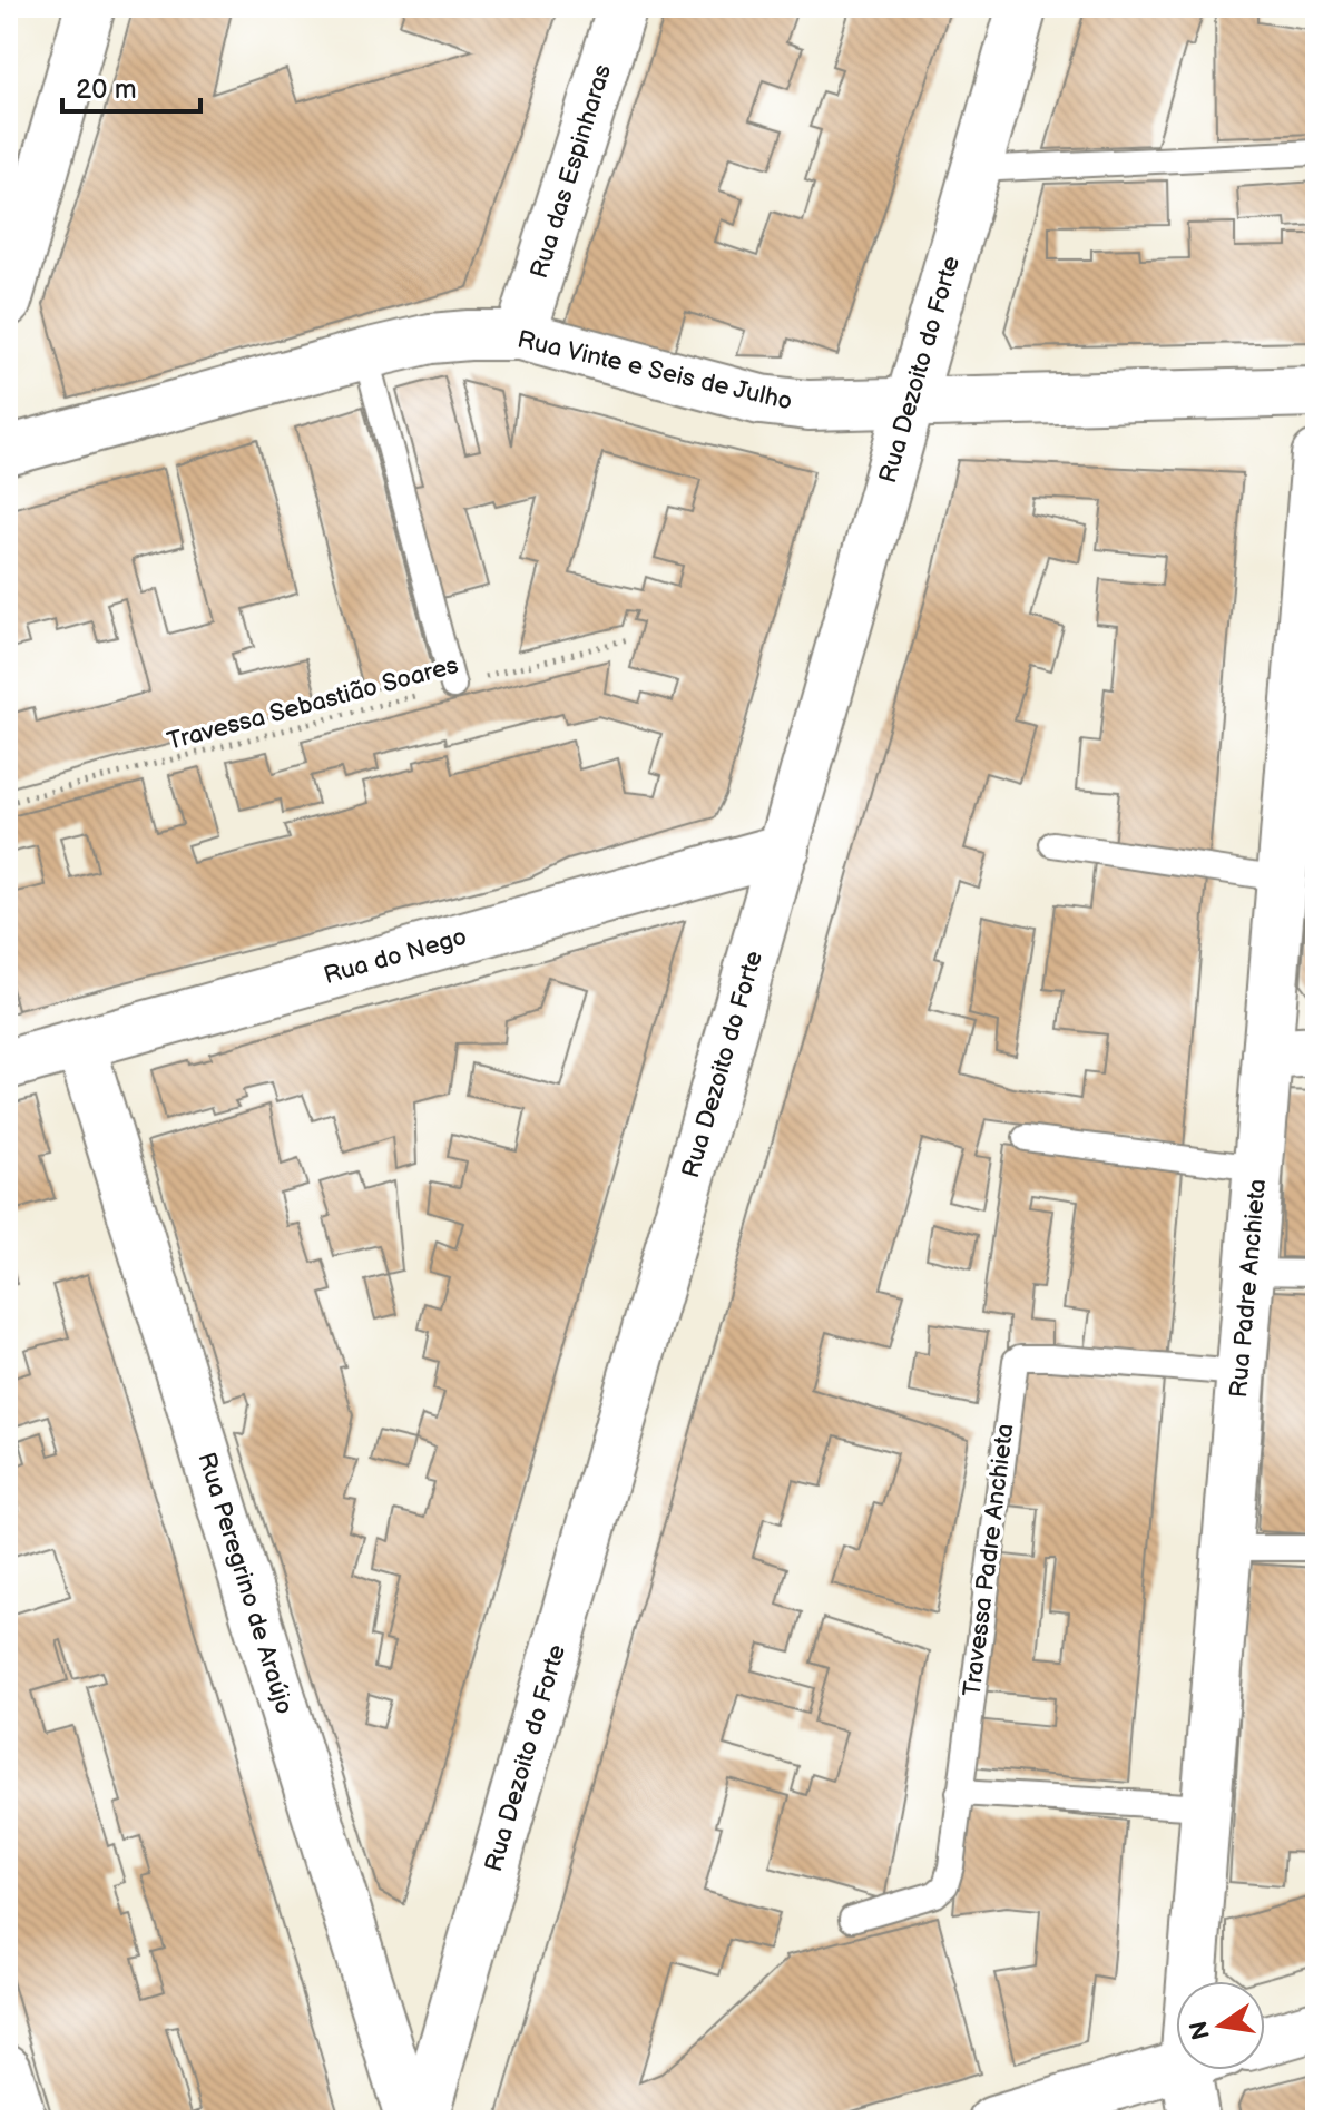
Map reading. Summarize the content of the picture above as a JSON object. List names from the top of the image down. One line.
{"streets":{"street":["Rua das Espinharas","Rua Dezoito do Forte","Rua Vinte e Seis de Julho","Rua do Nego","Rua Padre Anchieta","Rua Peregrino de Araújo"],"lane":["Travessa Padre Anchieta"],"path":["Travessa Sebastião Soares"]},"crossings":[["Rua das Espinharas","Rua Vinte e Seis de Julho"],["Rua Dezoito do Forte","Rua Vinte e Seis de Julho"],["Rua Dezoito do Forte","Rua do Nego"],["Rua do Nego","Rua Peregrino de Araújo"],["Rua Padre Anchieta","Travessa Padre Anchieta"]],"scale_bar":"20 m","north":"left"}
